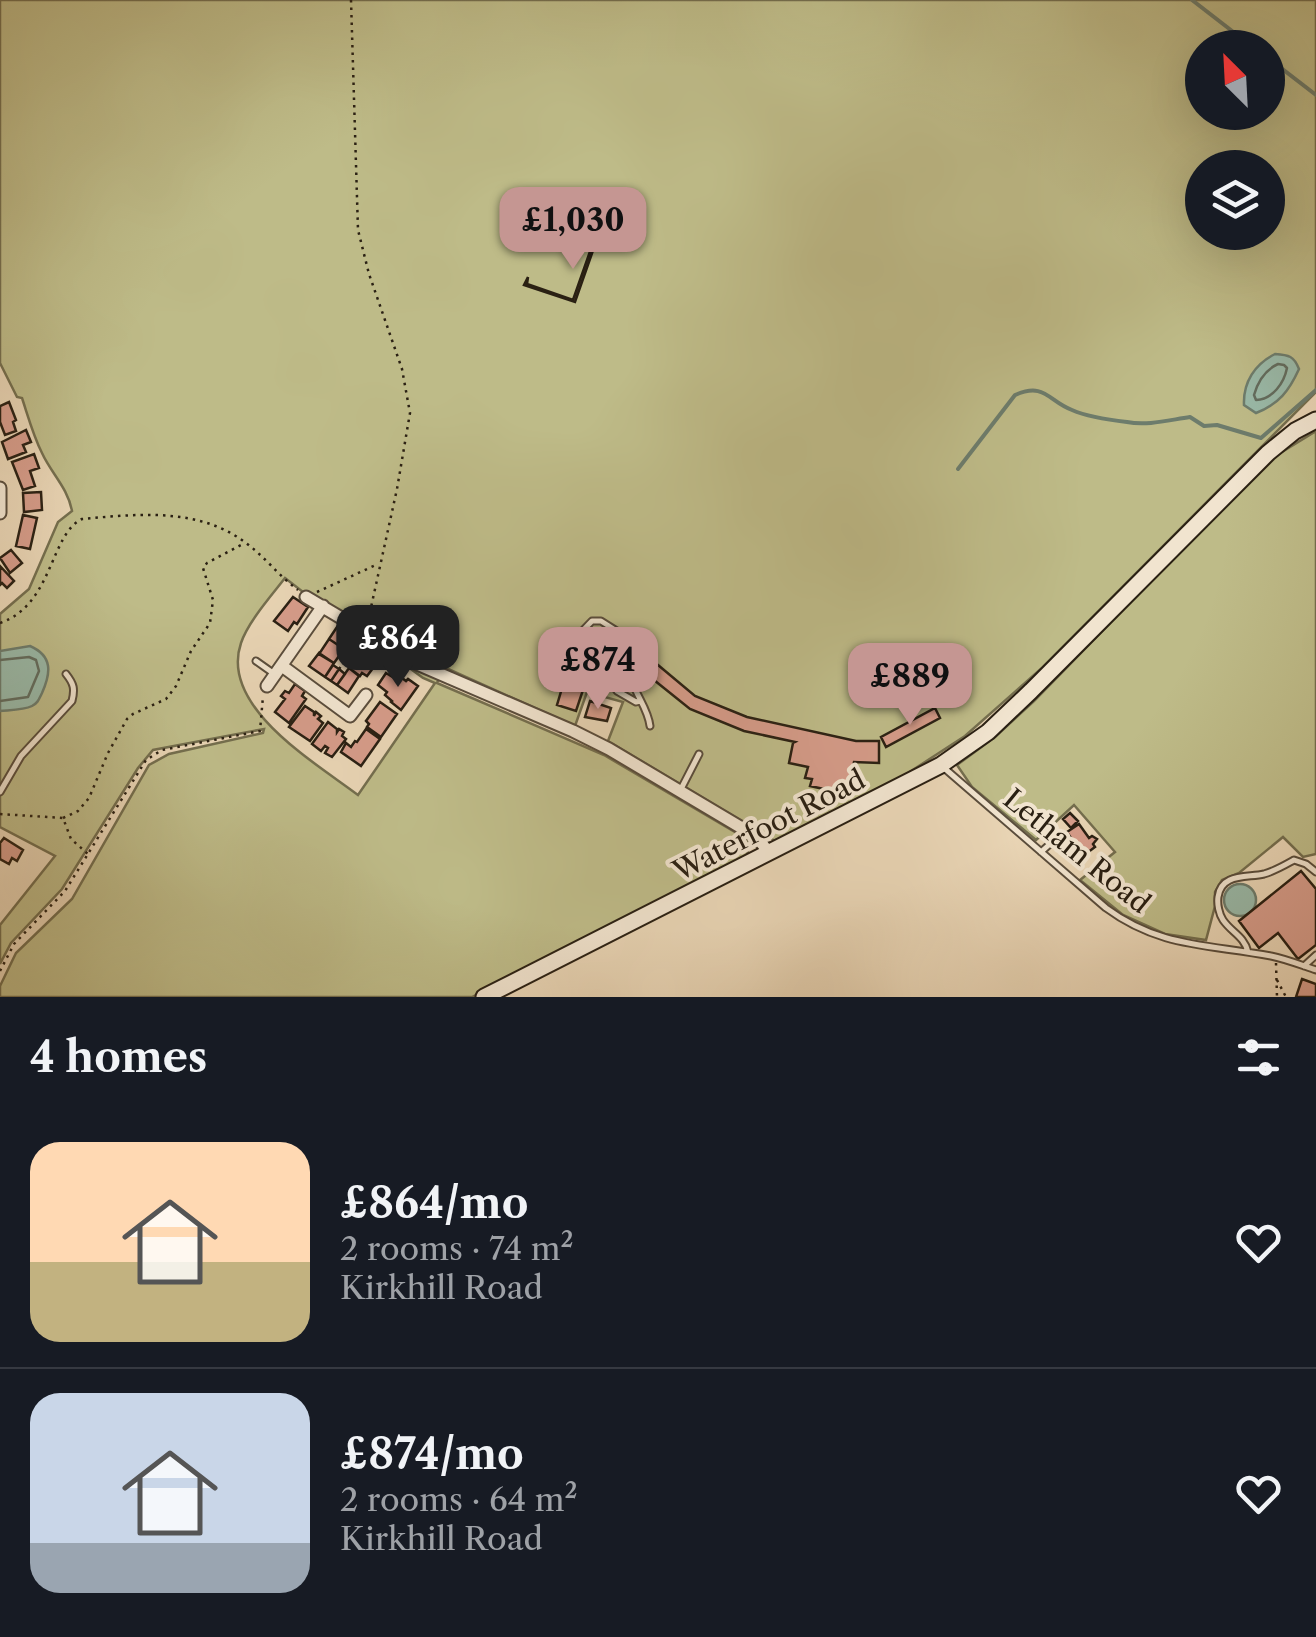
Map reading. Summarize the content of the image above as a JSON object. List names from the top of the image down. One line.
{"streets":{"street":["Waterfoot Road"],"lane":["Letham Road"]},"crossings":[["Waterfoot Road","Letham Road"]],"north":"top left","page":{"price":["£1,030","£864","£874","£889"],"heading":"4 homes","list":[{"name":"£864/mo","note":"2 rooms · 74 m² · Kirkhill Road"},{"name":"£874/mo","note":"2 rooms · 64 m² · Kirkhill Road"}]}}
